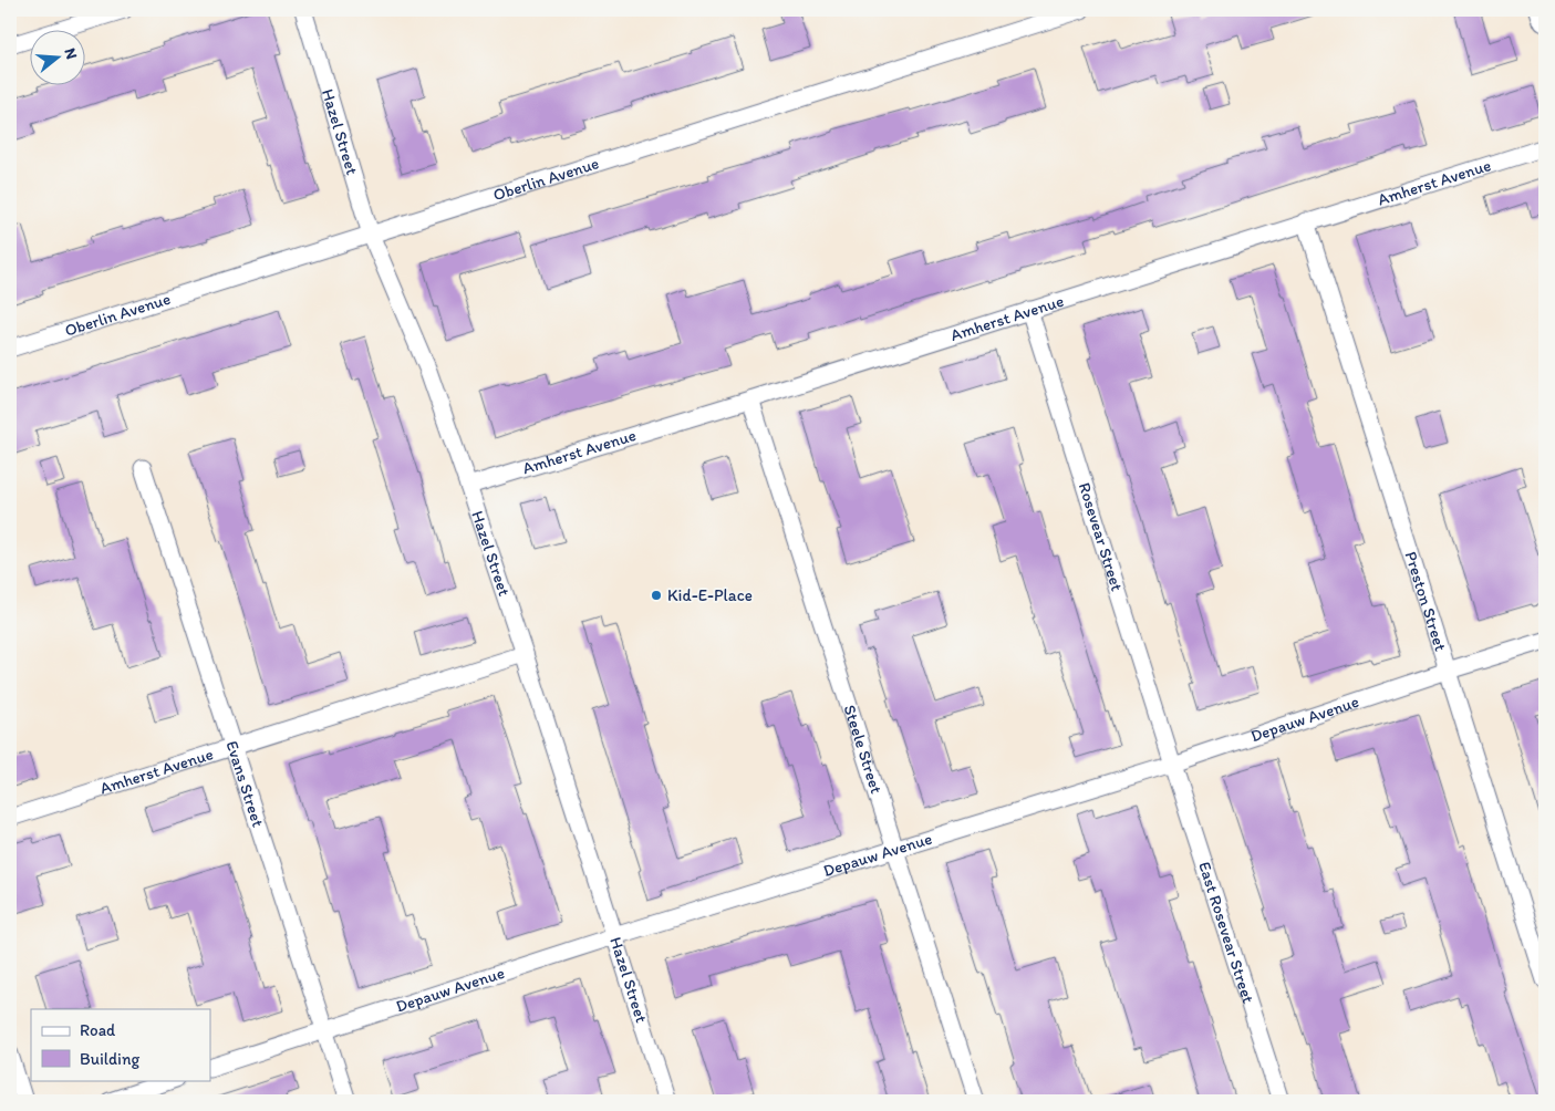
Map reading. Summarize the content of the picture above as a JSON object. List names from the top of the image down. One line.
{"streets":{"street":["Hazel Street","Oberlin Avenue","Amherst Avenue","Rosevear Street","Preston Street","Depauw Avenue","Steele Street","Evans Street","East Rosevear Street"]},"crossings":[["Hazel Street","Oberlin Avenue"],["Hazel Street","Amherst Avenue"],["Hazel Street","Depauw Avenue"],["Amherst Avenue","Rosevear Street"],["Amherst Avenue","Preston Street"],["Amherst Avenue","Steele Street"],["Amherst Avenue","Evans Street"],["Rosevear Street","Depauw Avenue"],["Rosevear Street","East Rosevear Street"],["Preston Street","Depauw Avenue"],["Depauw Avenue","Steele Street"],["Depauw Avenue","Evans Street"],["Depauw Avenue","East Rosevear Street"]],"places":["Kid-E-Place"],"legend":["Road","Building"],"north":"right"}
